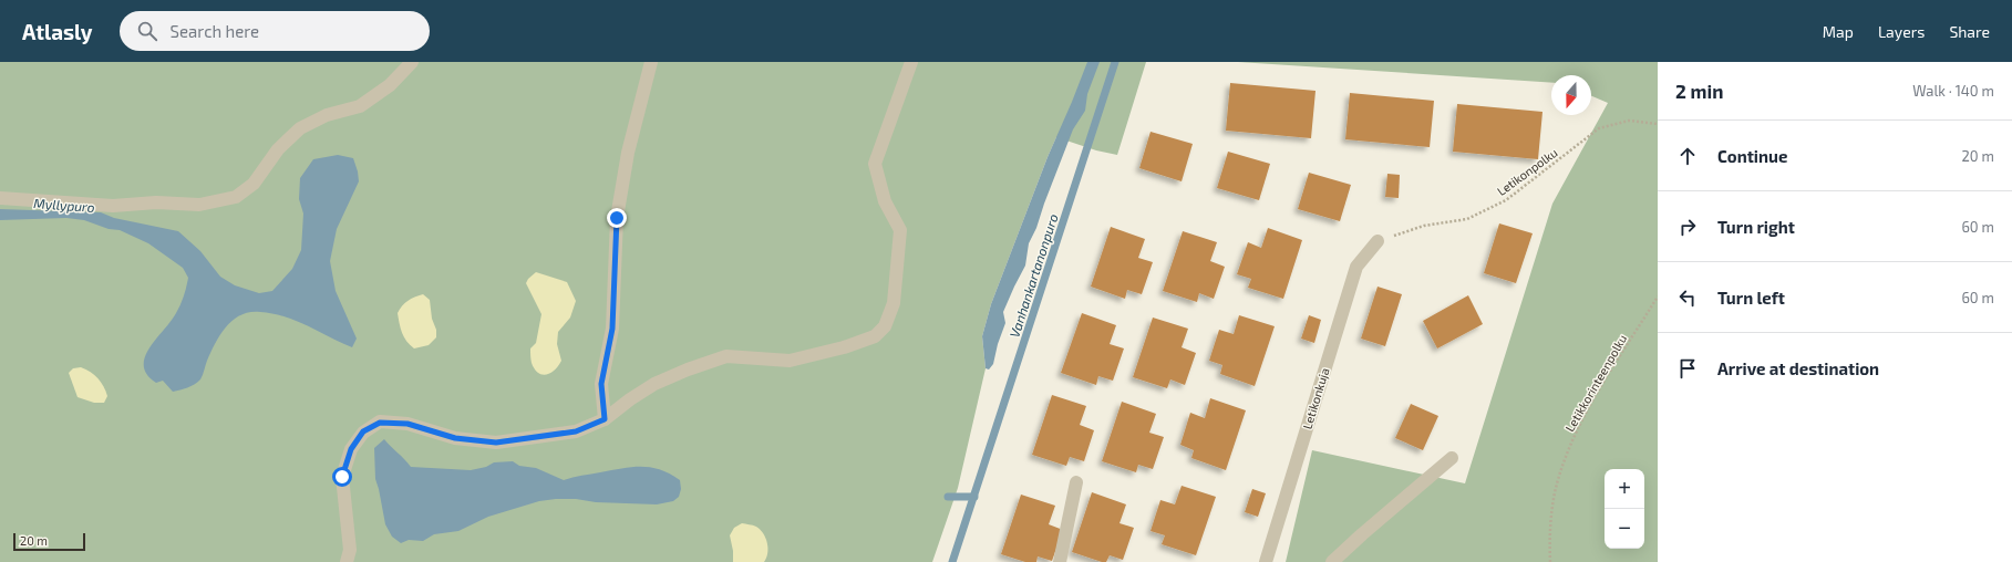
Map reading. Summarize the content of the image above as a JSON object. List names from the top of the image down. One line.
{"streets":{"street":["Letikonkuja"],"path":["Letikonpolku","Letikkorinteenpolku"]},"crossings":[["Letikonpolku","Letikonkuja"]],"water":["Myllypuro","Vanhankartanonpuro"],"scale_bar":"20 m","north":"bottom","page":{"header":"Atlasly","search":"Search here","nav":["Map","Layers","Share"],"heading":["2 min","Walk · 140 m"],"list":[["Continue","20 m"],["Turn right","60 m"],["Turn left","60 m"],"Arrive at destination"],"map_buttons":["+","−"],"scale":"20 m"}}
